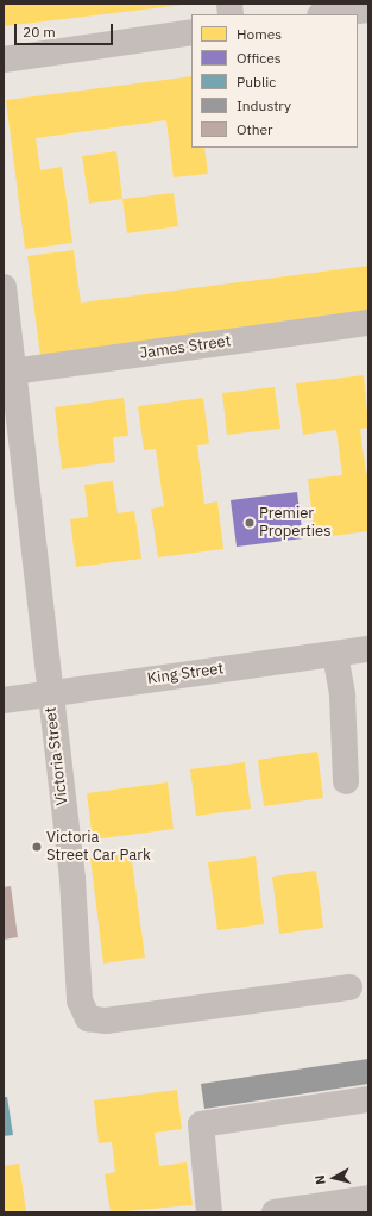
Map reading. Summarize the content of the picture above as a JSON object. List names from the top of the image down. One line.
{"streets":{"street":["James Street","King Street","Victoria Street"]},"crossings":[["James Street","Victoria Street"],["King Street","Victoria Street"]],"places":["Premier Properties","Victoria Street Car Park"],"legend":["Homes","Offices","Public","Industry","Other"],"scale_bar":"20 m","north":"left"}
